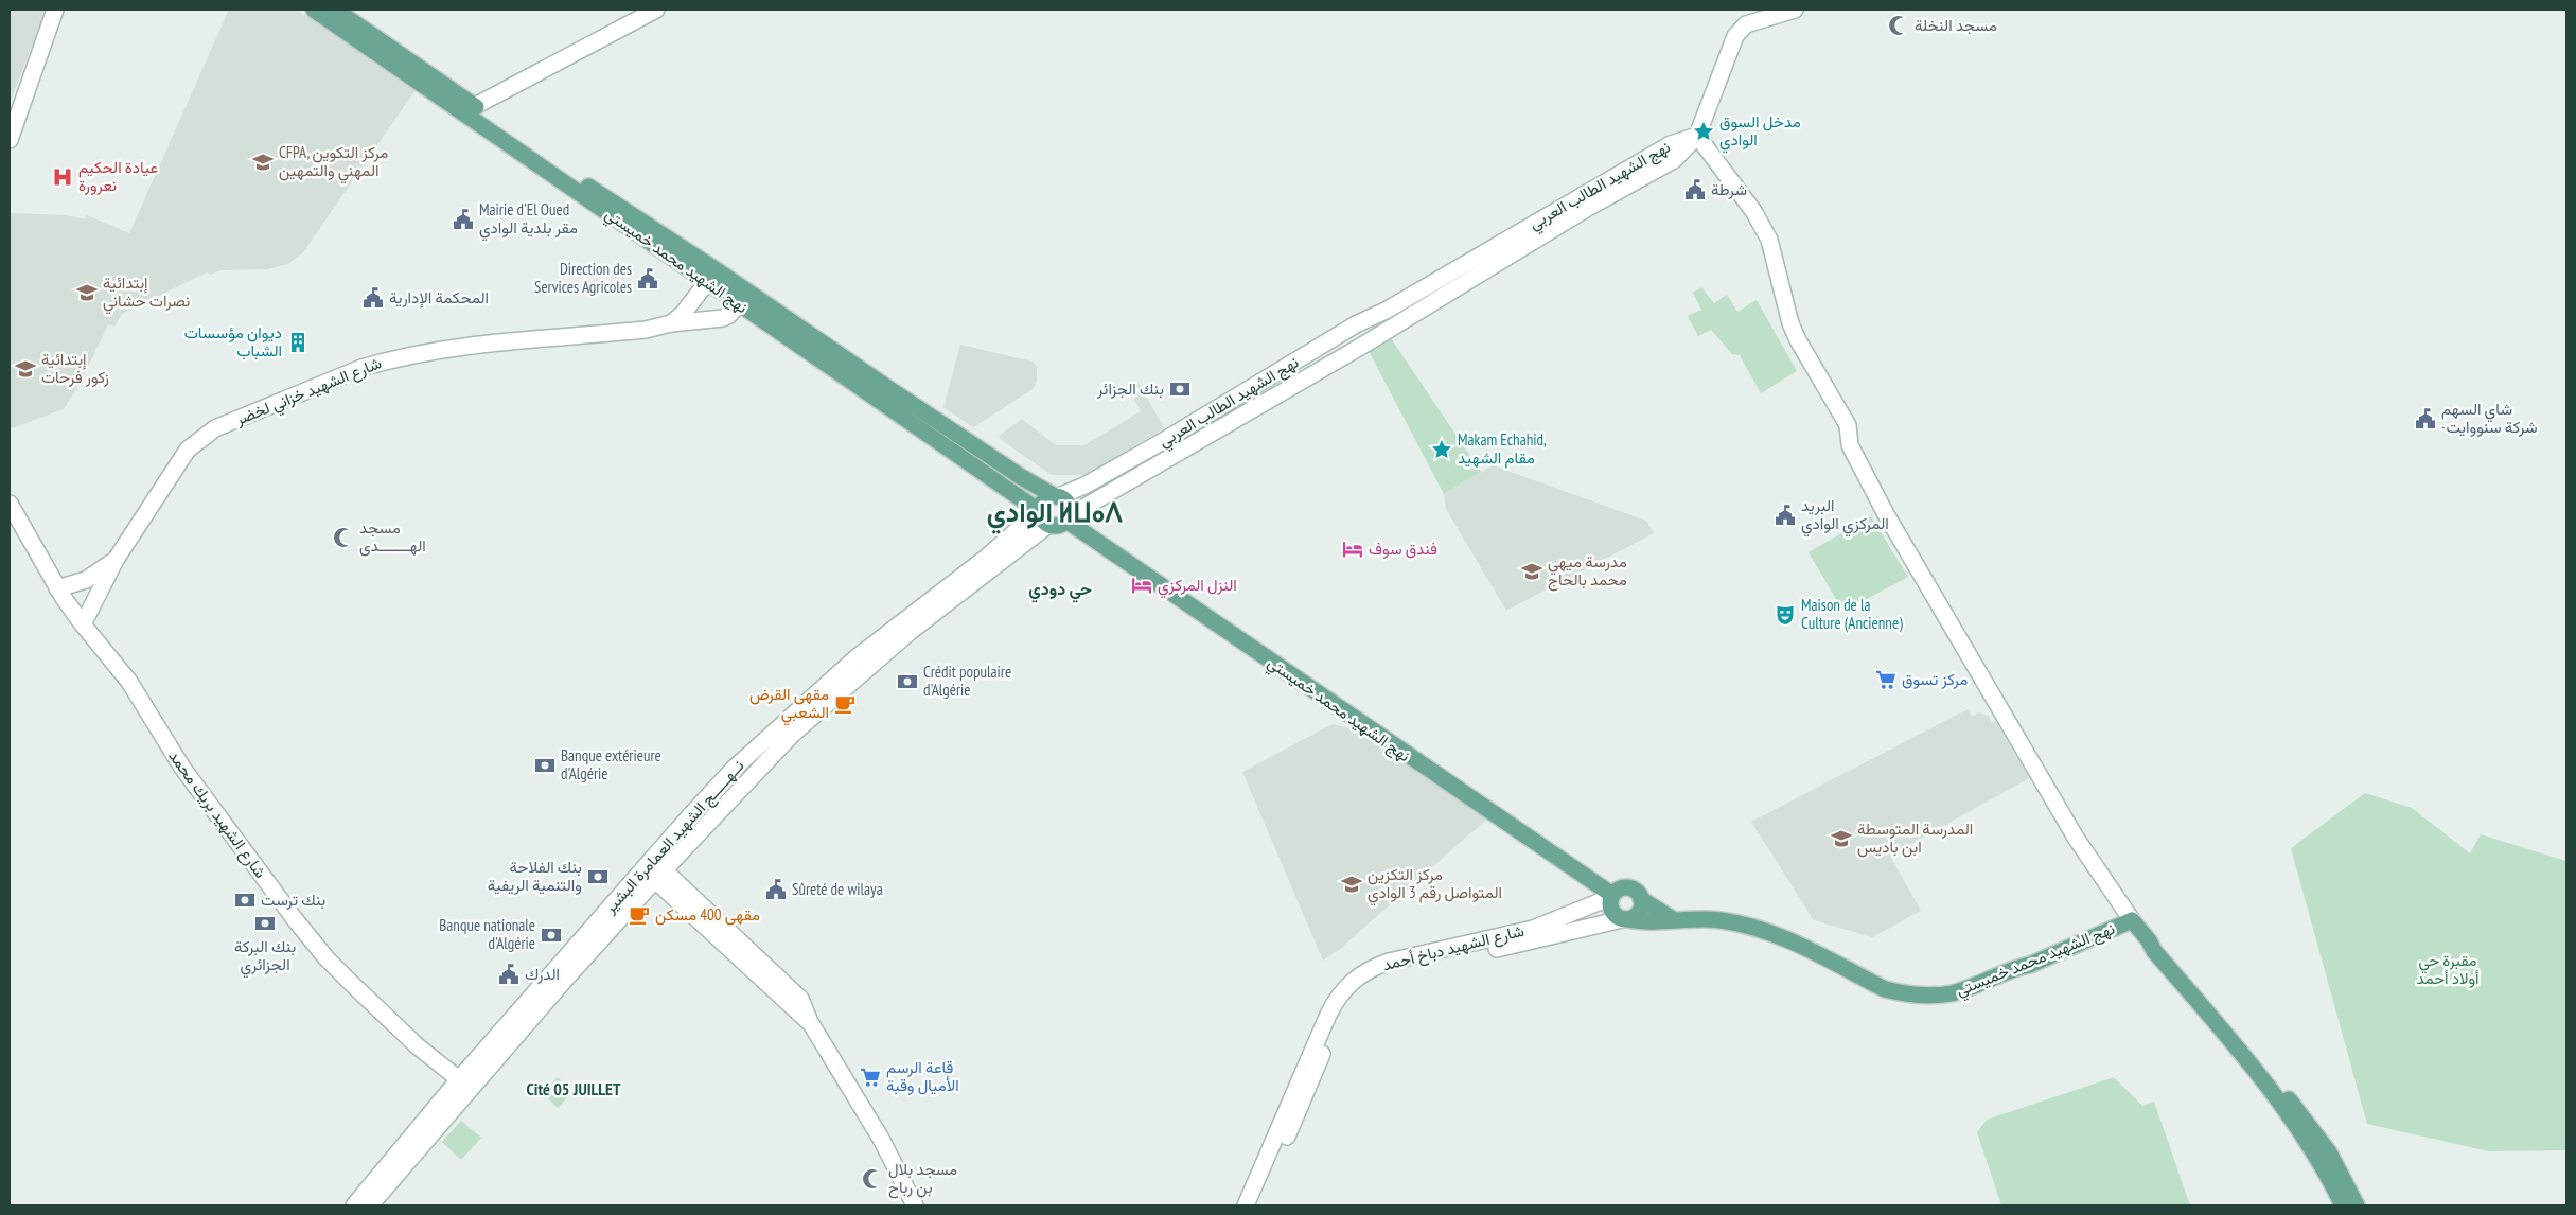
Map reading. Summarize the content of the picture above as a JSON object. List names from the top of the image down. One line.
{"streets":{"main road":["نهج الشهيد الطالب العربي","نهج الشهيد محمد خميستي","شارع الشهيد خزاني لخضر","شارع الشهيد بريك محمد","نــهـــــج الشهيد العمامرة البشير","شارع الشهيد دباخ أحمد"]},"crossings":[["نهج الشهيد الطالب العربي","نهج الشهيد محمد خميستي"],["نهج الشهيد الطالب العربي","نــهـــــج الشهيد العمامرة البشير"],["نهج الشهيد محمد خميستي","شارع الشهيد خزاني لخضر"],["نهج الشهيد محمد خميستي","نــهـــــج الشهيد العمامرة البشير"],["نهج الشهيد محمد خميستي","شارع الشهيد دباخ أحمد"],["شارع الشهيد خزاني لخضر","شارع الشهيد بريك محمد"],["شارع الشهيد بريك محمد","نــهـــــج الشهيد العمامرة البشير"]],"districts":["الوادي ⵍⵡⴰⴷ","حي دودي","Cité 05 JUILLET"],"parks":["مقبرة حي أولاد أحمد"],"places":{"mosque":["مسجد النخلة","مسجد الهـــــــدى","مسجد بلال بن رباح"],"place":["مدخل السوق الوادي","Makam Echahid, مقام الشهيد"],"school or university":["CFPA, مركز التكوين المهني والتمهين","إبتدائية نصرات حشاني","إبتدائية زكور فرحات","مدرسة ميهي محمد بالحاج","المدرسة المتوسطة ابن باديس","مركز التكزين المتواصل رقم 3 الوادي"],"hospital":["عيادة الحكيم نعرورة"],"public building":["شرطة","Mairie d'El Oued مقر بلدية الوادي","Direction des Services Agricoles","المحكمة الإدارية","شاي السهم -شركة سنووايت","البريد المركزي الوادي","Sûreté de wilaya","الدرك"],"building":["ديوان مؤسسات الشباب"],"bank":["بنك الجزائر","Crédit populaire d'Algérie","Banque extérieure d'Algérie","بنك الفلاحة والتنمية الريفية","بنك ترست","بنك البركة الجزائري","Banque nationale d'Algérie"],"hotel":["فندق سوف","النزل المركزي"],"theatre":["Maison de la Culture (Ancienne)"],"supermarket":["مركز تسوق","قاعة الرسم الأميال وقبة"],"cafe":["مقهى القرض الشعبي","مقهى 400 مسكن"]}}
